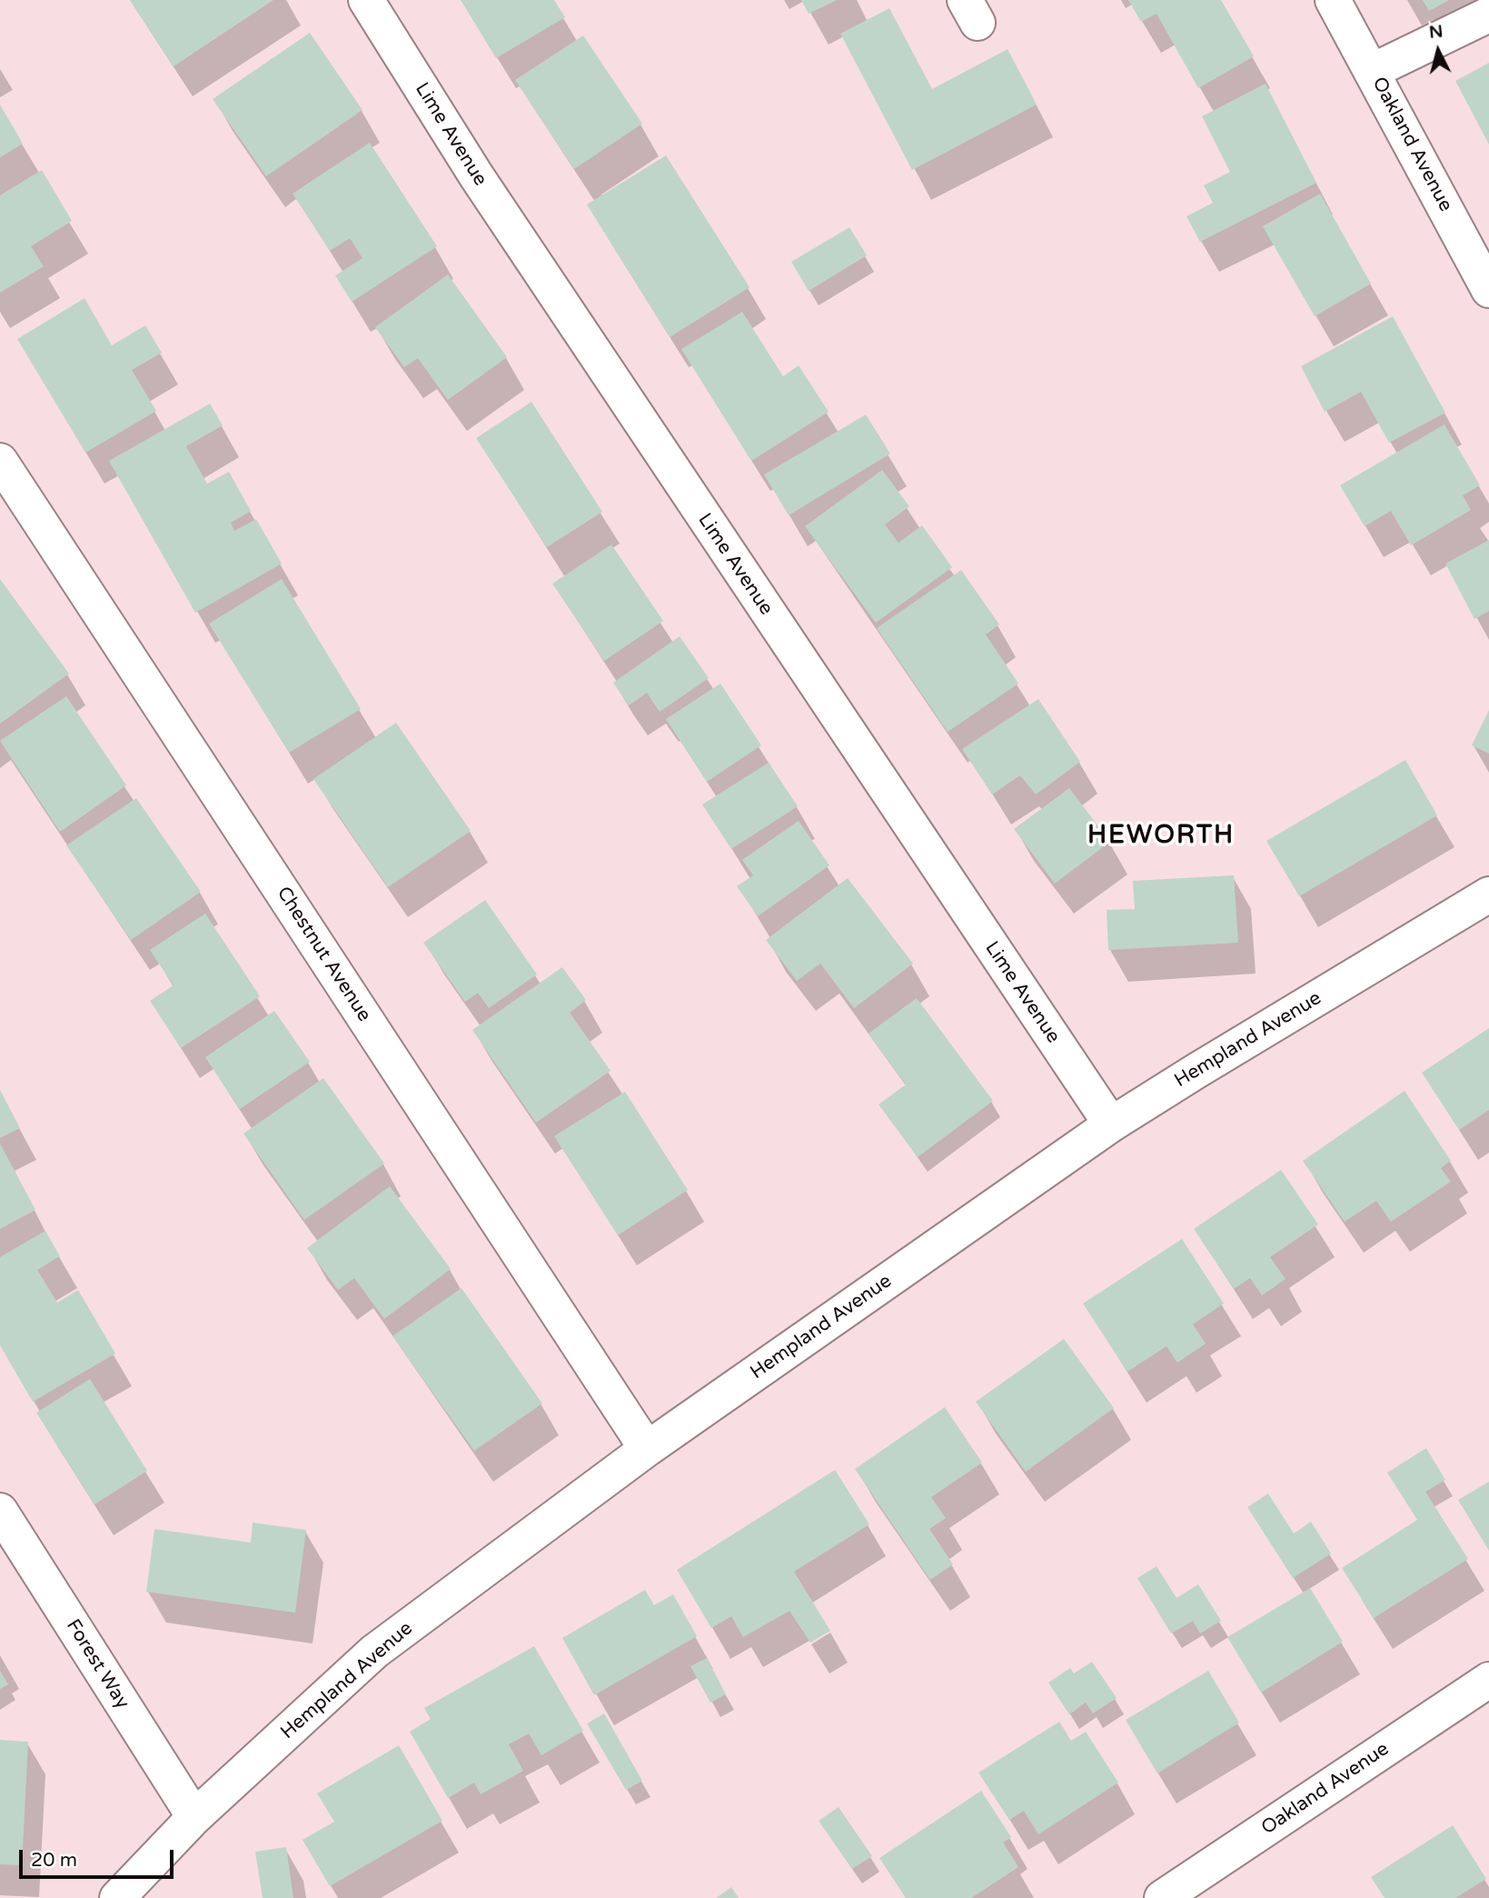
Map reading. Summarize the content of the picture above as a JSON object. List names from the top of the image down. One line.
{"streets":{"street":["Lime Avenue","Oakland Avenue","Chestnut Avenue","Hempland Avenue","Forest Way"]},"crossings":[["Lime Avenue","Hempland Avenue"],["Chestnut Avenue","Hempland Avenue"],["Hempland Avenue","Forest Way"]],"districts":["HEWORTH"],"scale_bar":"20 m","north":"top"}
